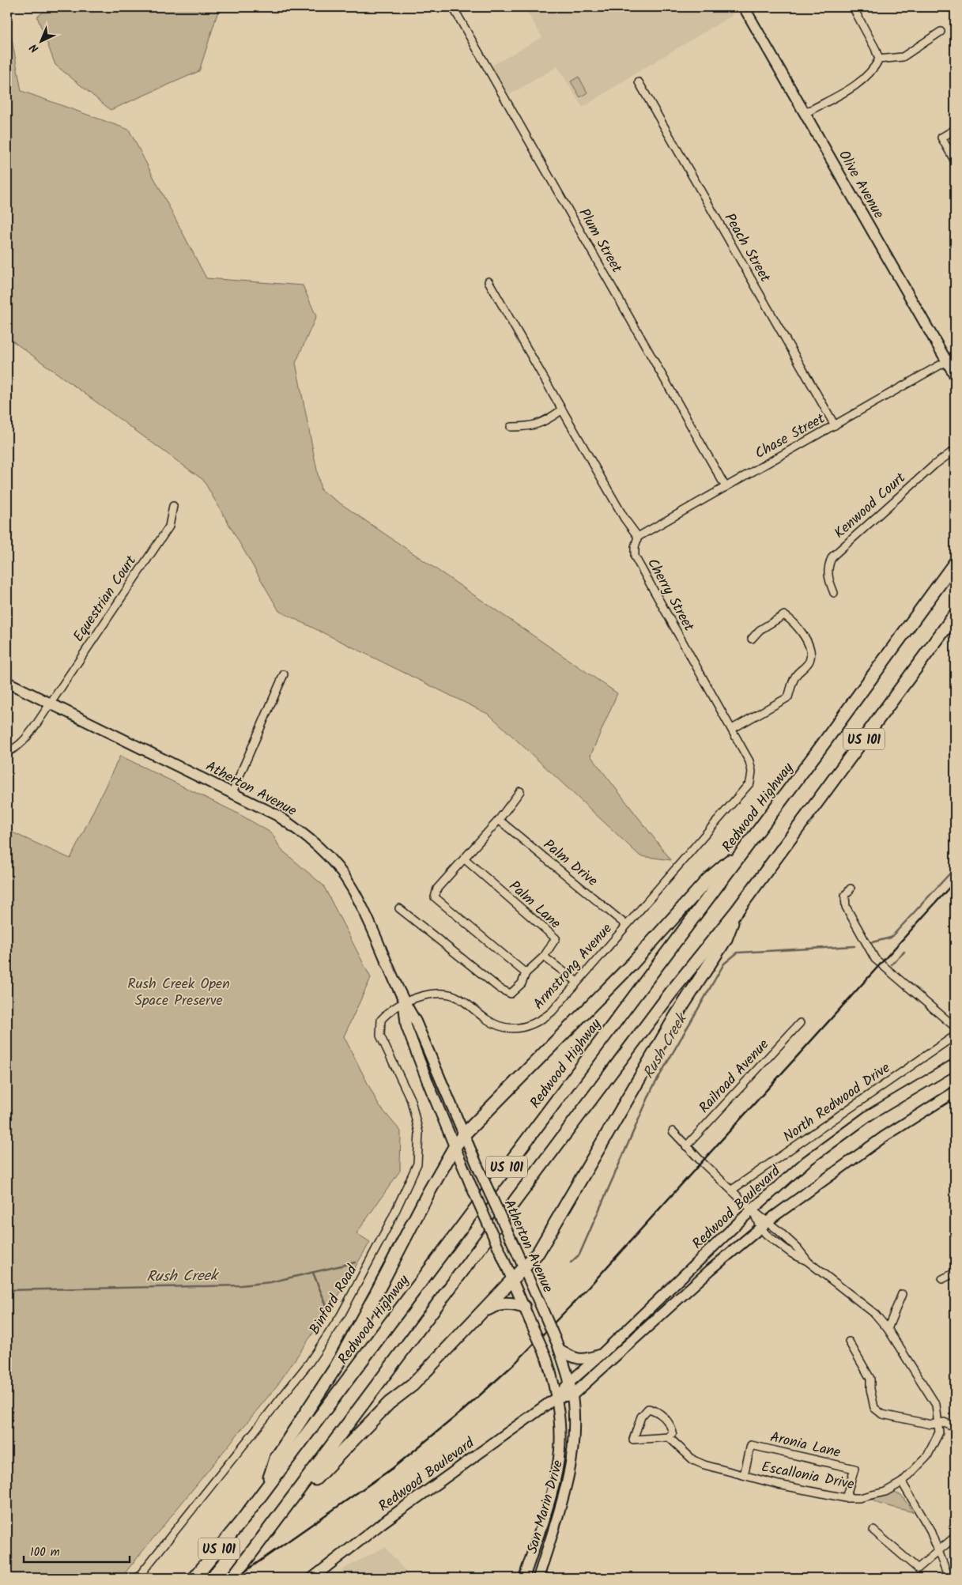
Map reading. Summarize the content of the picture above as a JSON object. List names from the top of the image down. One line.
{"streets":{"highway":["US 101","Redwood Highway"],"main road":["Olive Avenue","Atherton Avenue","Redwood Boulevard","San Marin Drive"],"street":["Plum Street","Peach Street","Chase Street","Kenwood Court","Cherry Street","Equestrian Court","Palm Drive","Palm Lane","Armstrong Avenue","Railroad Avenue","North Redwood Drive","Binford Road","Aronia Lane","Escallonia Drive"]},"crossings":[["Olive Avenue","Chase Street"],["Plum Street","Chase Street"],["Peach Street","Chase Street"],["Chase Street","Cherry Street"],["Cherry Street","Armstrong Avenue"],["Equestrian Court","Atherton Avenue"],["Atherton Avenue","Armstrong Avenue"],["Atherton Avenue","Redwood Boulevard"],["Atherton Avenue","Binford Road"],["Atherton Avenue","San Marin Drive"],["Palm Drive","Armstrong Avenue"],["Armstrong Avenue","Binford Road"],["Railroad Avenue","Escallonia Drive"],["North Redwood Drive","Escallonia Drive"],["Redwood Boulevard","Escallonia Drive"],["Redwood Boulevard","San Marin Drive"],["Aronia Lane","Escallonia Drive"]],"water":["Rush Creek"],"parks":["Rush Creek Open Space Preserve"],"scale_bar":"100 m","north":"bottom left"}
